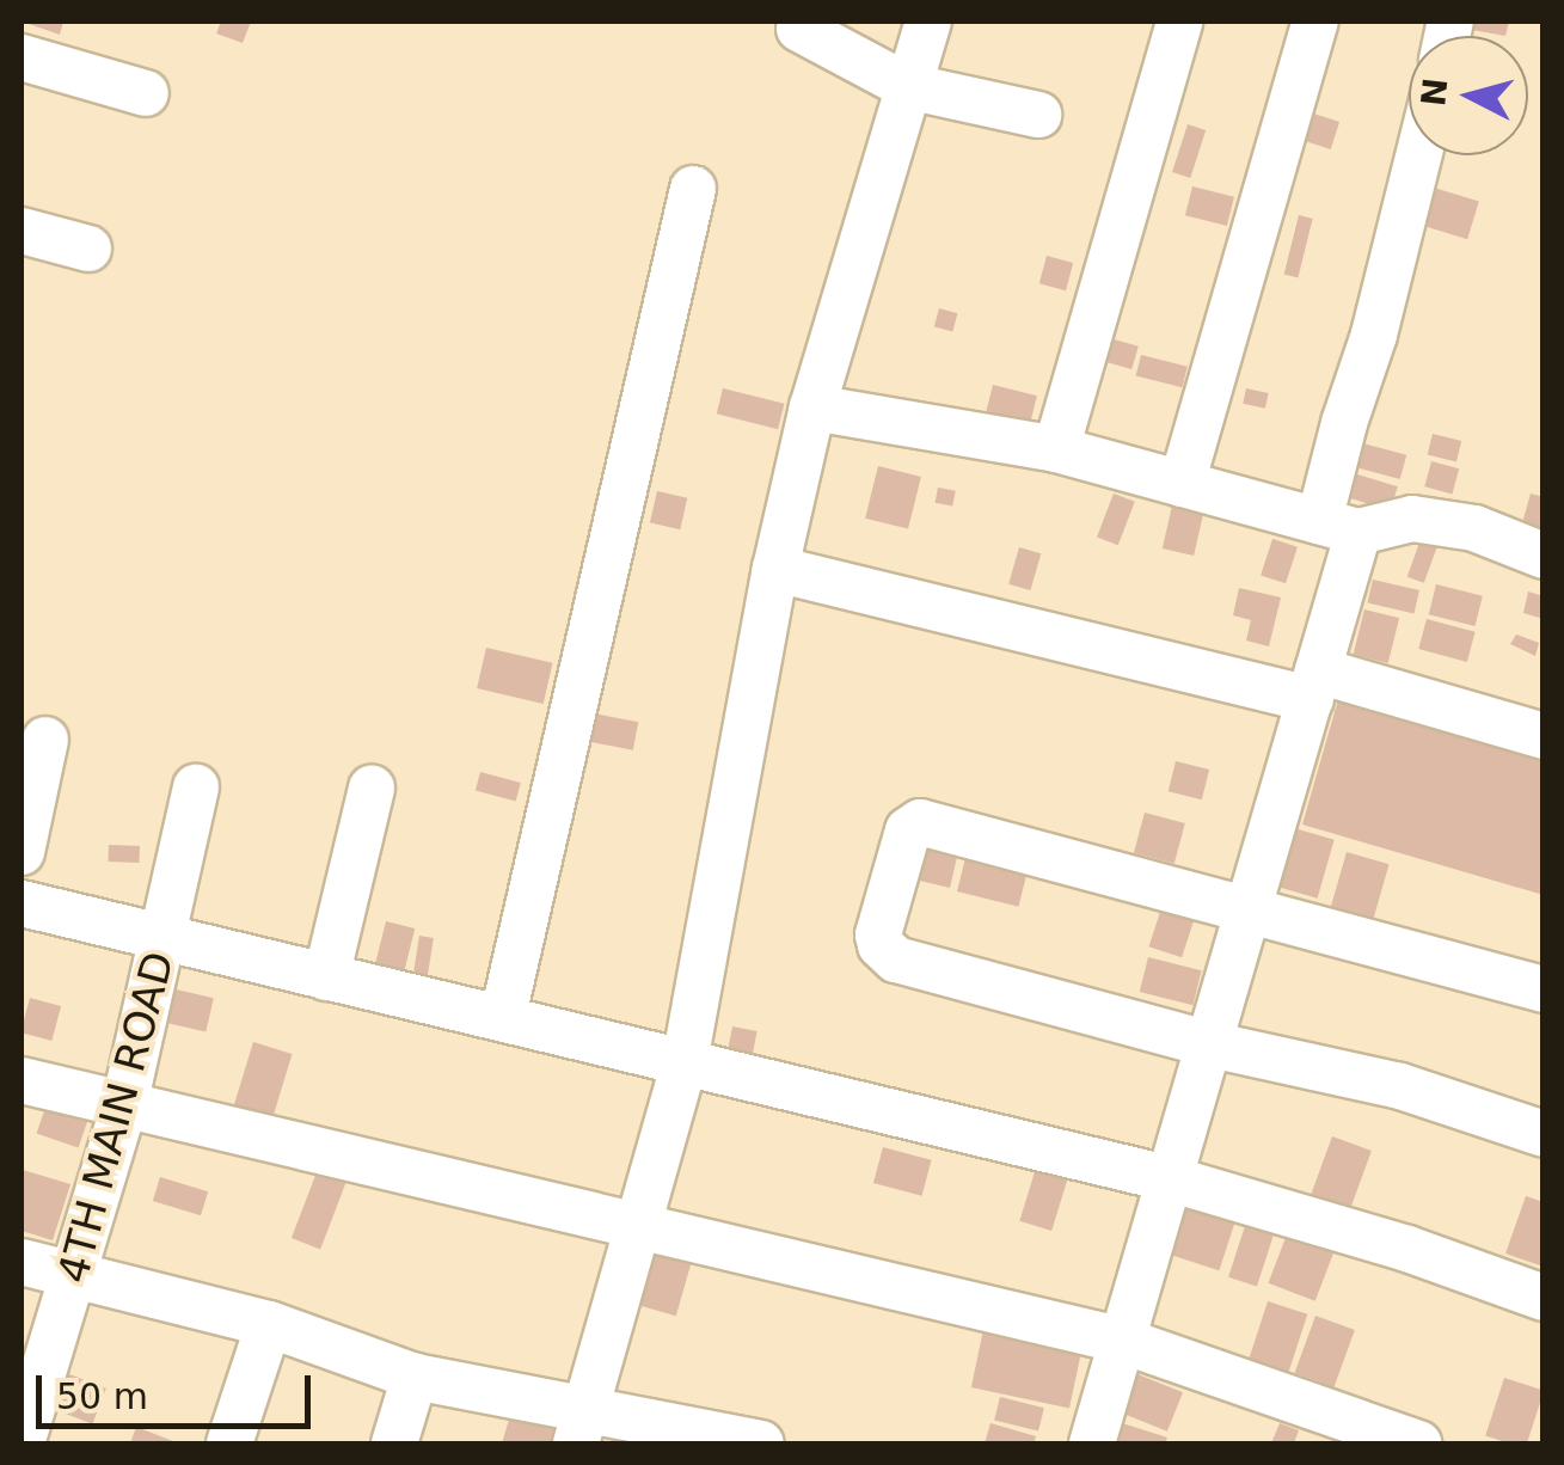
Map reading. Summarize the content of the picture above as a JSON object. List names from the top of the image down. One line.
{"streets":{"street":["4TH MAIN ROAD"]},"scale_bar":"50 m","north":"left"}
